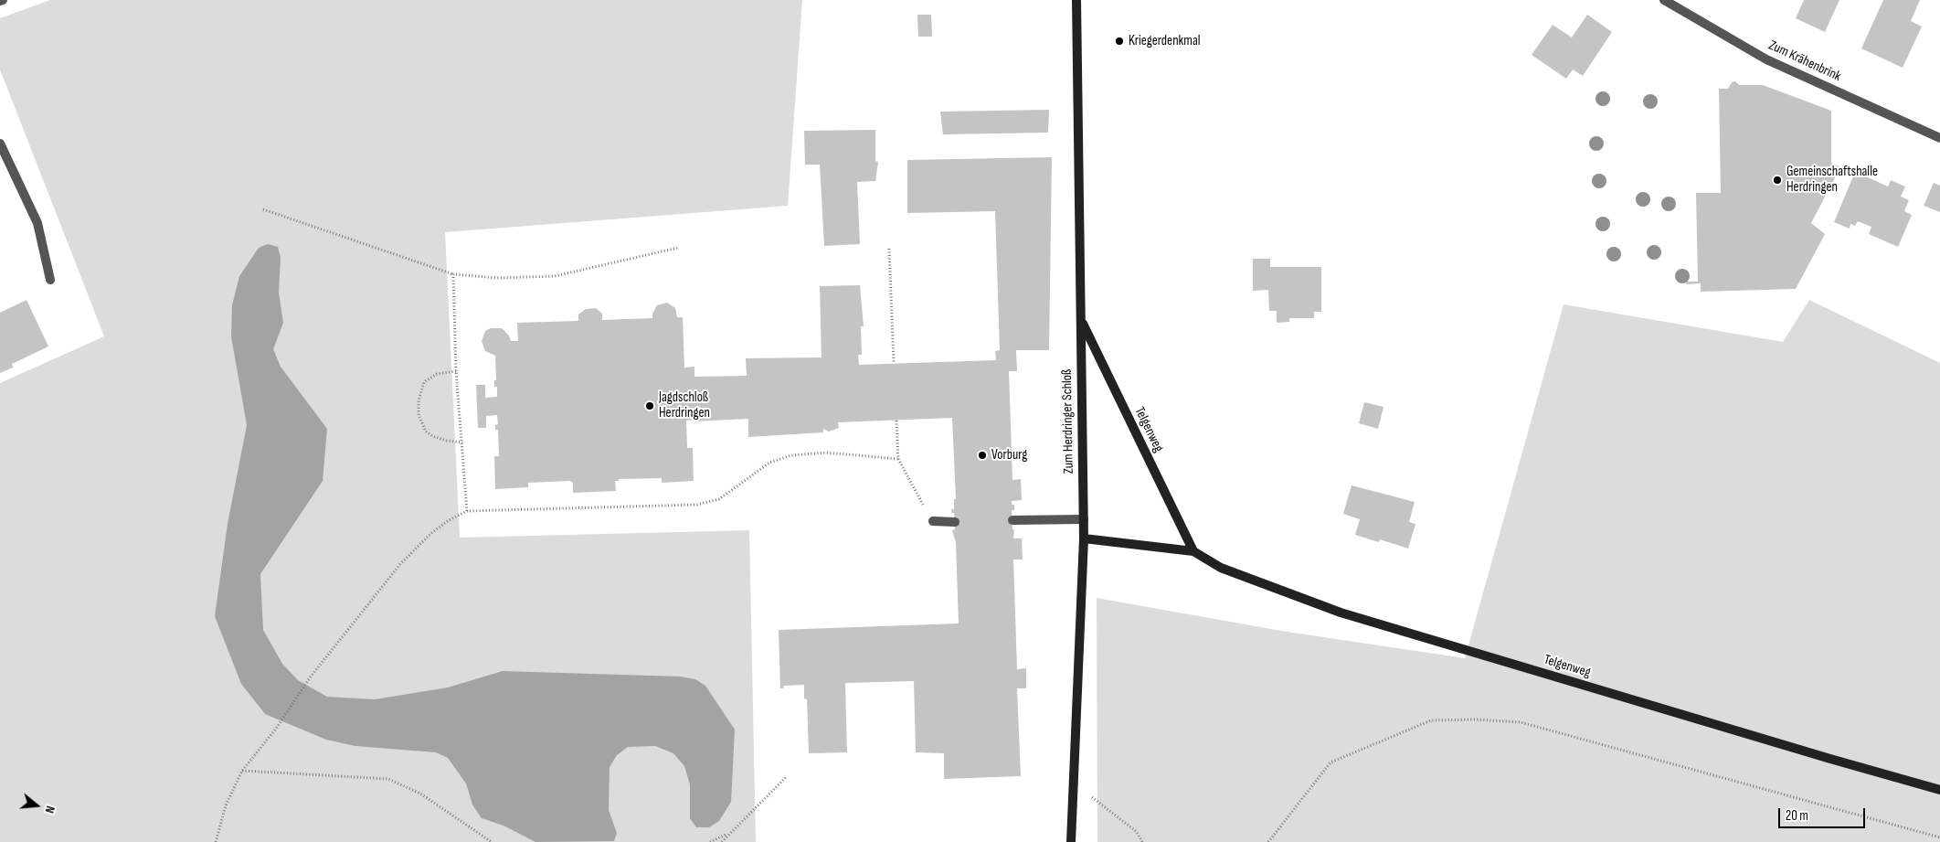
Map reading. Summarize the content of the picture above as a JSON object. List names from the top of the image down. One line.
{"streets":{"main road":["Zum Herdringer Schloß","Telgenweg"],"street":["Zum Krähenbrink"]},"crossings":[["Zum Herdringer Schloß","Telgenweg"]],"places":["Kriegerdenkmal","Gemeinschaftshalle Herdringen","Jagdschloß Herdringen","Vorburg"],"scale_bar":"20 m","north":"right"}
